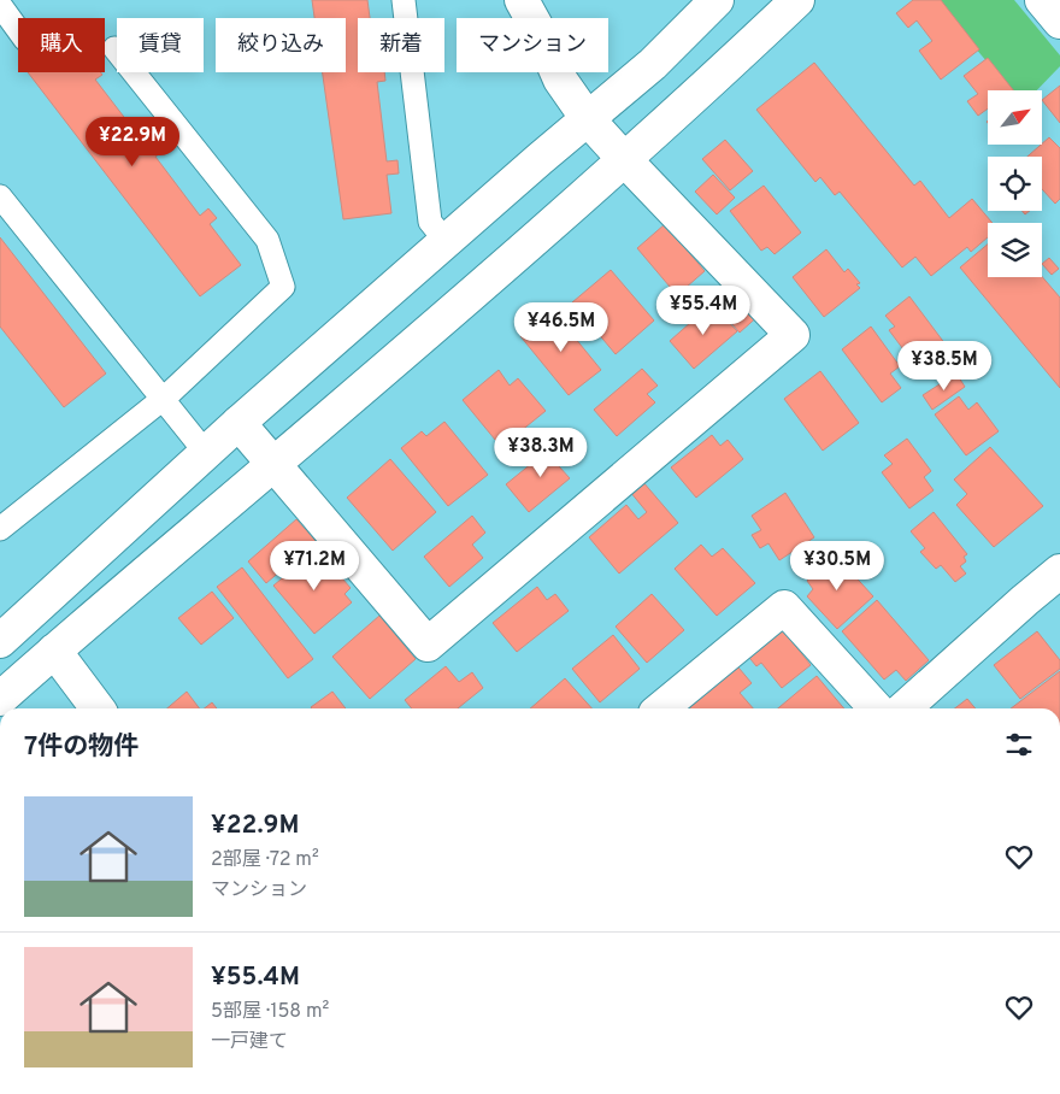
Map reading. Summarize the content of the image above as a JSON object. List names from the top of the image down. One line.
{"north":"top right","page":{"chip":["購入","賃貸","絞り込み","新着","マンション"],"price":["¥22.9M","¥55.4M","¥46.5M","¥38.5M","¥38.3M","¥71.2M","¥30.5M"],"heading":"7件の物件","list":[{"name":"¥22.9M","note":"2部屋 · 72 m² · マンション"},{"name":"¥55.4M","note":"5部屋 · 158 m² · 一戸建て"}]}}
